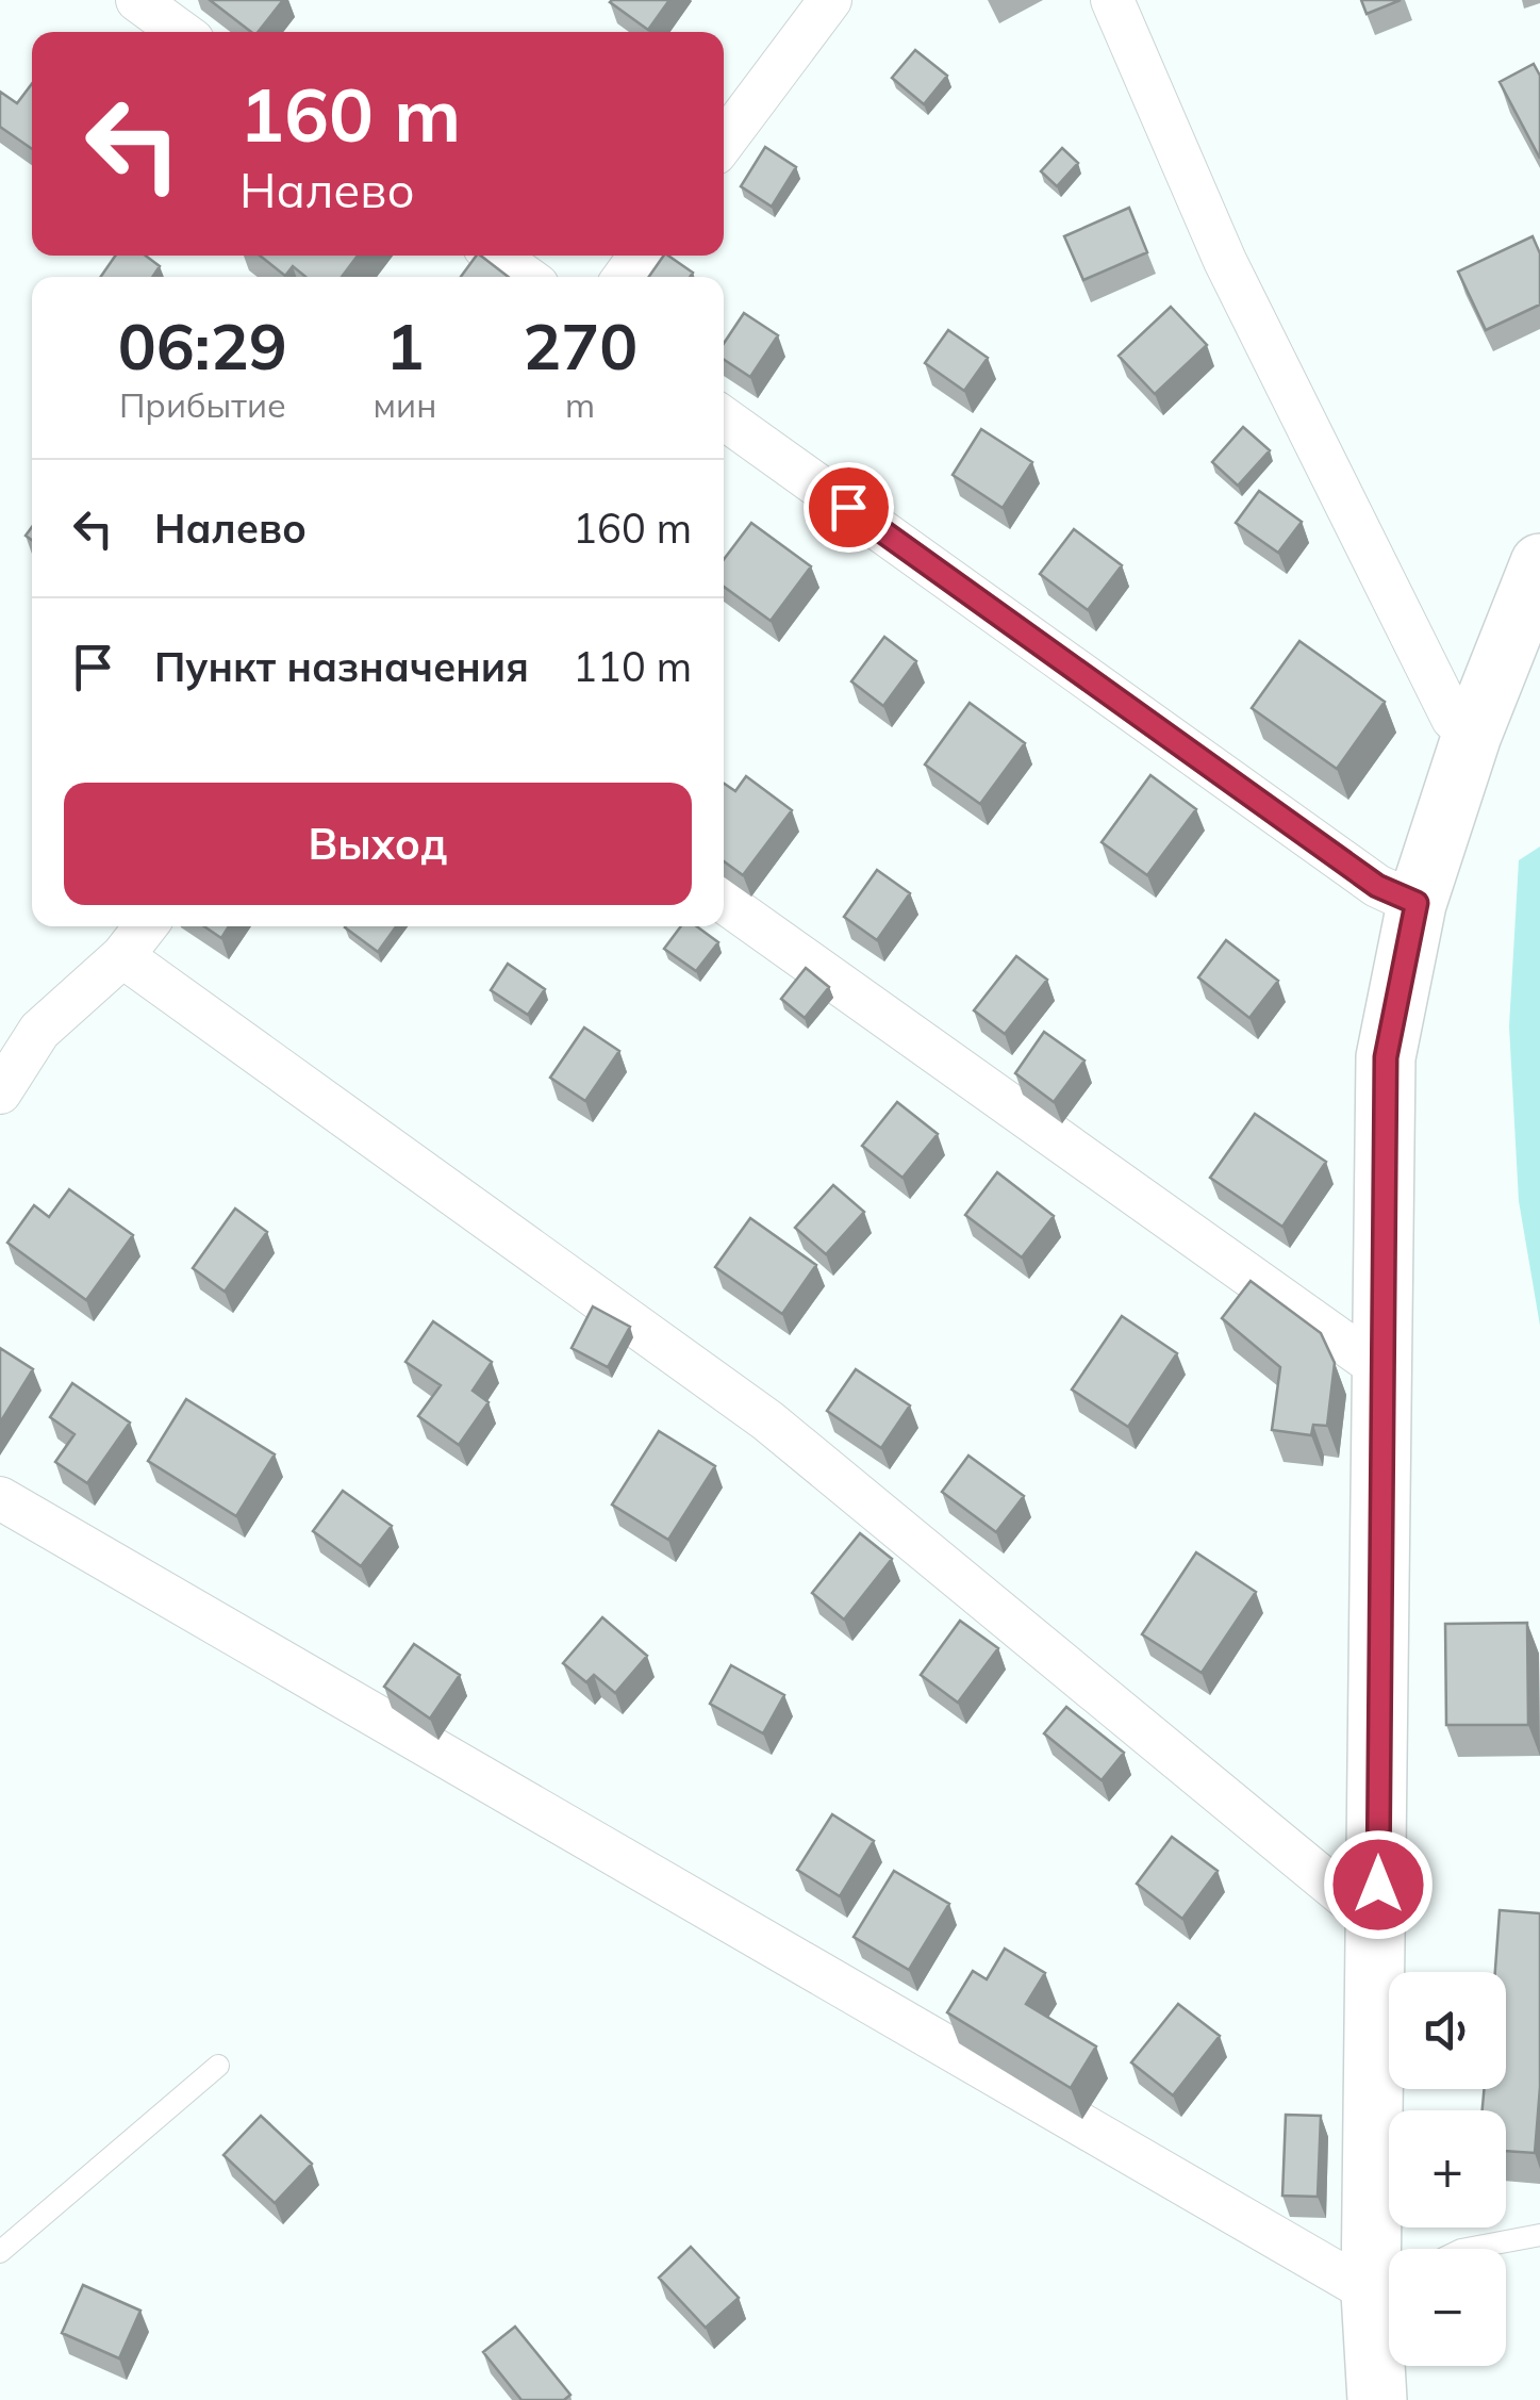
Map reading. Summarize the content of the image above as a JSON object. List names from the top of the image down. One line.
{"page":{"turn":["160 m","Налево"],"eta":["06:29","Прибытие","1","мин","270","m"],"list":[{"name":"Налево","value":"160 m"},{"name":"Пункт назначения","value":"110 m"}],"buttons":"Выход","map_buttons":["+","−"]}}
